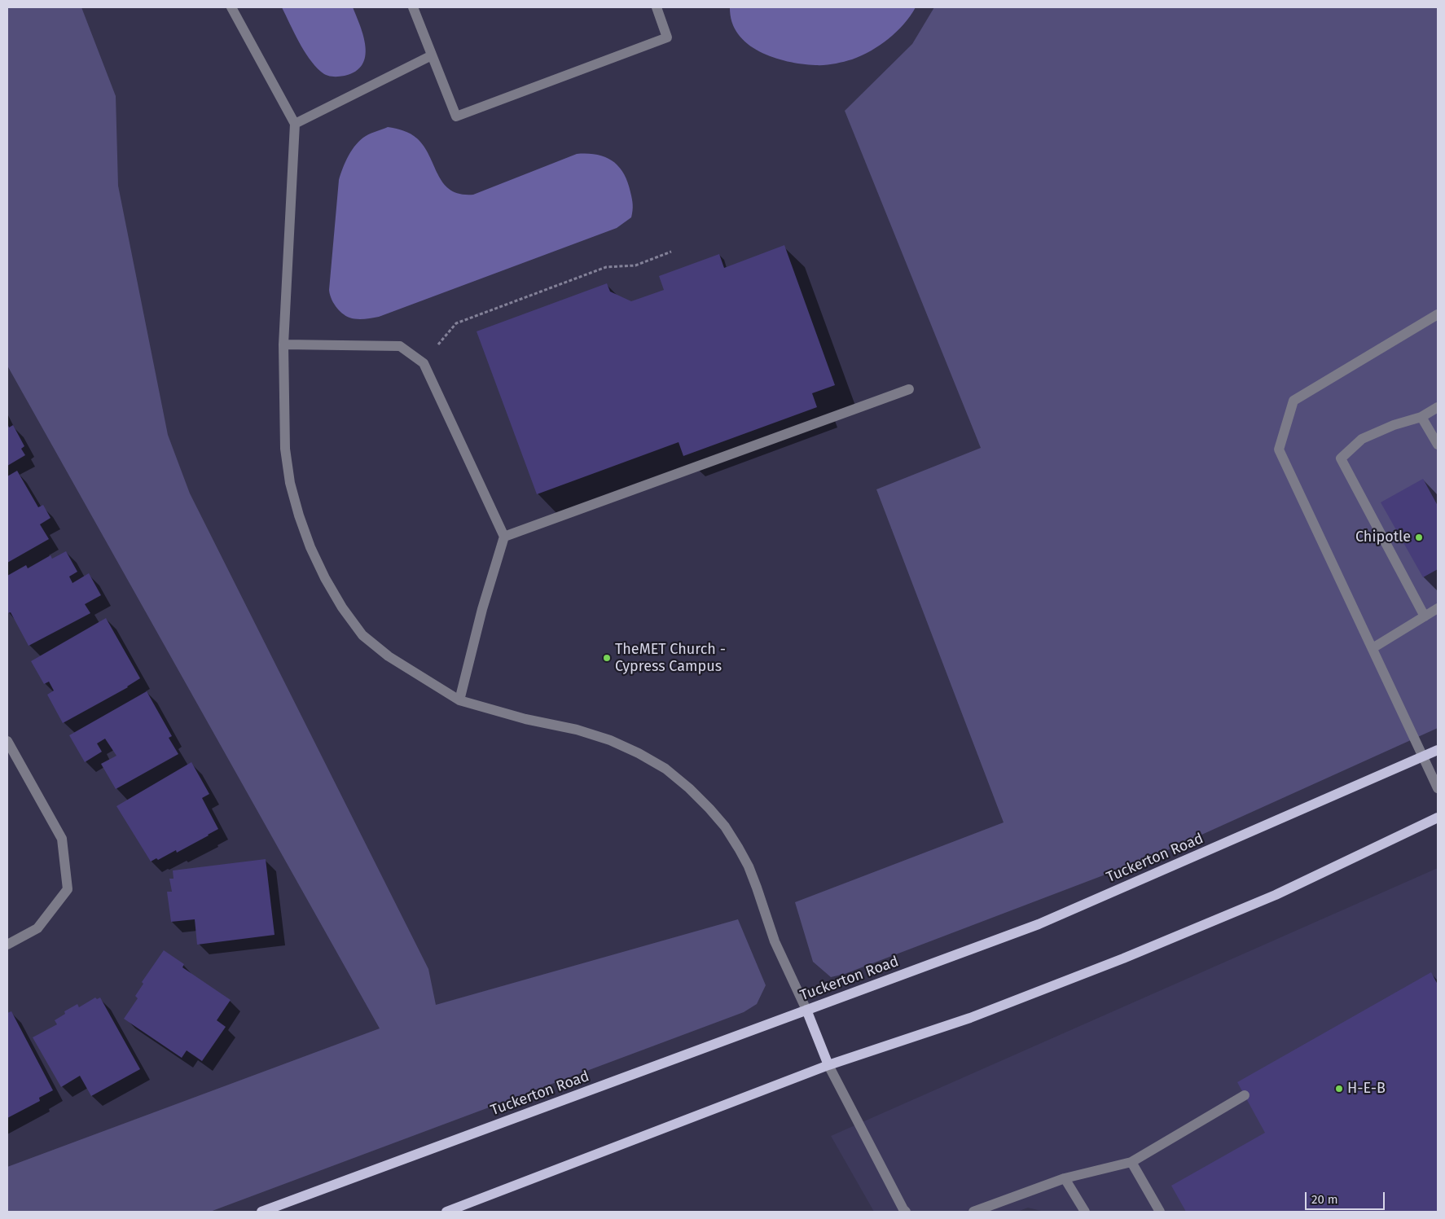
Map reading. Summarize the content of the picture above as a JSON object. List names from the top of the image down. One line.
{"streets":{"main road":["Tuckerton Road"]},"places":["Chipotle","TheMET Church - Cypress Campus","H-E-B"],"scale_bar":"20 m"}
